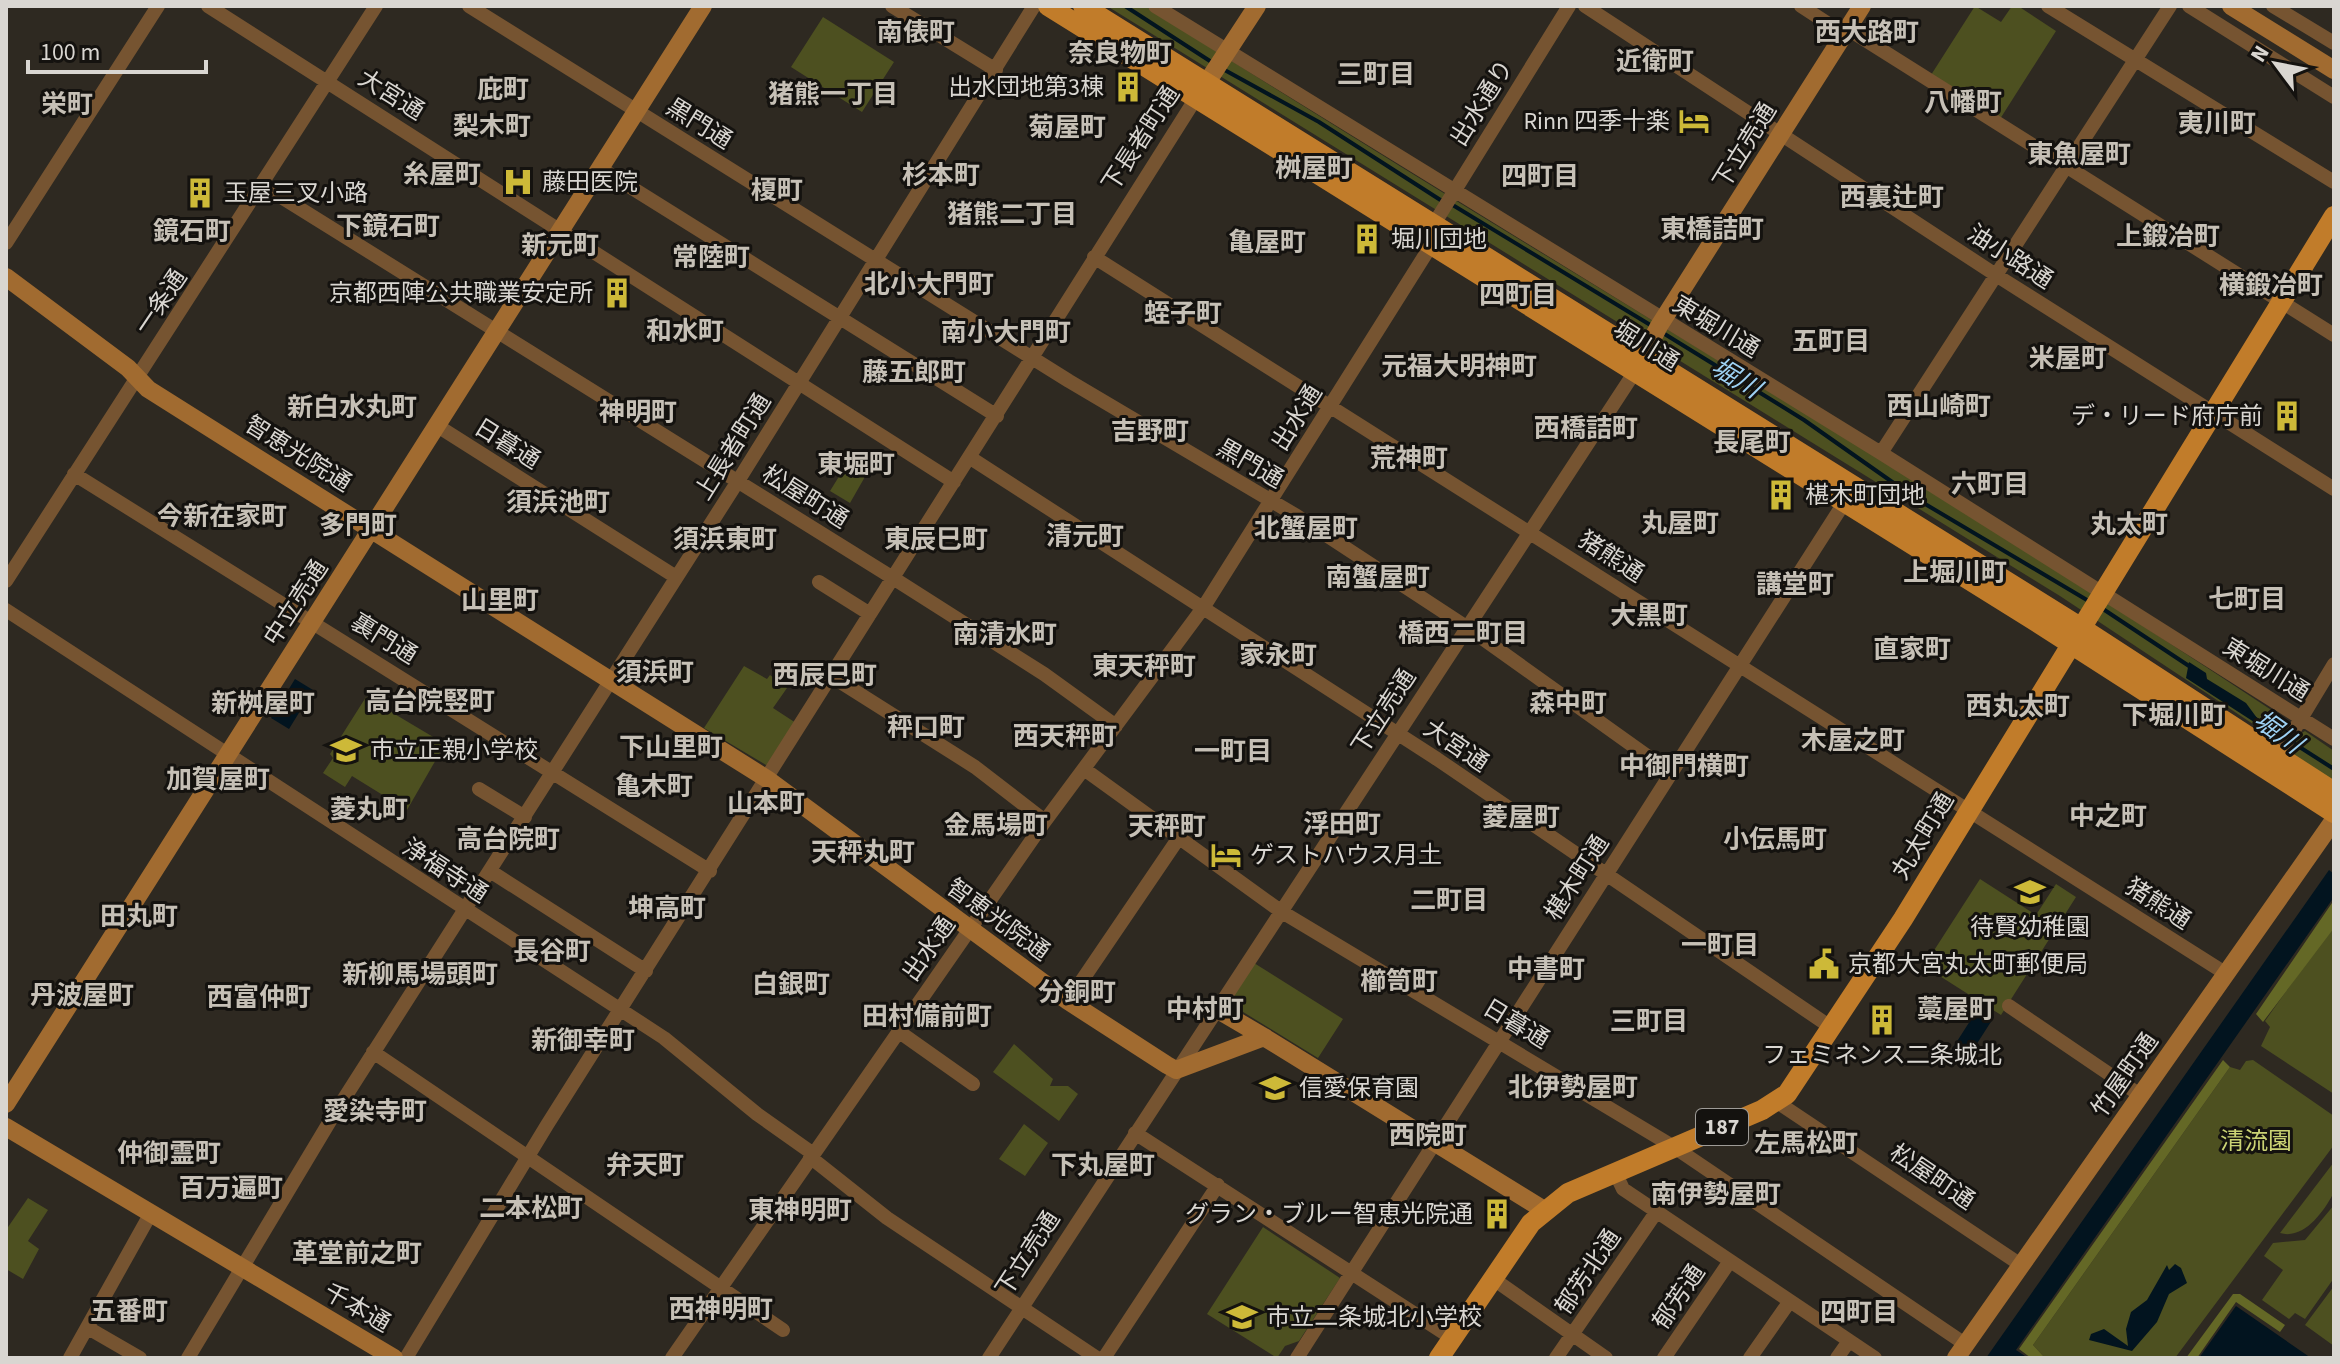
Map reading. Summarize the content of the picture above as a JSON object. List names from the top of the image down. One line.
{"streets":{"main road":["堀川通","丸太町通","187"],"street":["大宮通","出水通り","黒門通","下長者町通","下立売通","油小路通","一条通","東堀川通","出水通","日暮通","上長者町通","智恵光院通","松屋町通","猪熊通","中立売通","裏門通","浄福寺通","椹木町通","竹屋町通","郁芳北通","郁芳通","千本通"]},"crossings":[["大宮通","下長者町通"],["大宮通","下立売通"],["大宮通","一条通"],["大宮通","出水通"],["大宮通","上長者町通"],["大宮通","中立売通"],["大宮通","丸太町通"],["大宮通","椹木町通"],["出水通り","東堀川通"],["出水通り","堀川通"],["出水通り","出水通"],["黒門通","下長者町通"],["黒門通","下立売通"],["黒門通","出水通"],["黒門通","上長者町通"],["黒門通","中立売通"],["黒門通","椹木町通"],["下長者町通","東堀川通"],["下長者町通","堀川通"],["下長者町通","智恵光院通"],["下長者町通","松屋町通"],["下長者町通","猪熊通"],["下長者町通","裏門通"],["下長者町通","浄福寺通"],["下立売通","油小路通"],["下立売通","東堀川通"],["下立売通","堀川通"],["下立売通","日暮通"],["下立売通","智恵光院通"],["下立売通","猪熊通"],["下立売通","浄福寺通"],["油小路通","丸太町通"],["一条通","智恵光院通"],["一条通","松屋町通"],["一条通","裏門通"],["東堀川通","堀川通"],["東堀川通","丸太町通"],["堀川通","出水通"],["堀川通","丸太町通"],["堀川通","椹木町通"],["出水通","日暮通"],["出水通","智恵光院通"],["出水通","松屋町通"],["出水通","猪熊通"],["出水通","浄福寺通"],["日暮通","上長者町通"],["日暮通","中立売通"],["日暮通","丸太町通"],["日暮通","椹木町通"],["日暮通","竹屋町通"],["上長者町通","智恵光院通"],["上長者町通","松屋町通"],["上長者町通","裏門通"],["上長者町通","浄福寺通"],["上長者町通","千本通"],["智恵光院通","中立売通"],["松屋町通","中立売通"],["松屋町通","丸太町通"],["松屋町通","竹屋町通"],["猪熊通","丸太町通"],["猪熊通","椹木町通"],["猪熊通","竹屋町通"],["中立売通","裏門通"],["中立売通","浄福寺通"]],"districts":["南俵町","西大路町","奈良物町","近衛町","三町目","庇町","猪熊一丁目","八幡町","栄町","夷川町","梨木町","菊屋町","東魚屋町","桝屋町","糸屋町","杉本町","四町目","榎町","西裏辻町","猪熊二丁目","下鏡石町","東橋詰町","鏡石町","上鍛冶町","亀屋町","新元町","常陸町","北小大門町","横鍛冶町","四町目","蛭子町","和水町","南小大門町","五町目","米屋町","元福大明神町","藤五郎町","西山崎町","新白水丸町","神明町","西橋詰町","吉野町","長尾町","荒神町","東堀町","六町目","須浜池町","今新在家町","丸屋町","丸太町","多門町","北蟹屋町","清元町","須浜東町","東辰巳町","上堀川町","南蟹屋町","講堂町","七町目","山里町","大黒町","橋西二町目","南清水町","直家町","家永町","東天秤町","須浜町","西辰巳町","高台院竪町","新桝屋町","森中町","西丸太町","下堀川町","秤口町","西天秤町","木屋之町","下山里町","一町目","中御門横町","加賀屋町","亀木町","山本町","菱丸町","中之町","菱屋町","浮田町","金馬場町","天秤町","高台院町","小伝馬町","天秤丸町","二町目","坤高町","田丸町","一町目","長谷町","中書町","新柳馬場頭町","櫛笥町","白銀町","分銅町","丹波屋町","西富仲町","中村町","藁屋町","田村備前町","三町目","新御幸町","北伊勢屋町","愛染寺町","西院町","左馬松町","仲御霊町","弁天町","下丸屋町","百万遍町","南伊勢屋町","二本松町","東神明町","革堂前之町","西神明町","五番町","四町目"],"water":["堀川"],"parks":["清流園"],"places":{"building":["出水団地第3棟","玉屋三叉小路","堀川団地","京都西陣公共職業安定所","デ・リード府庁前","椹木町団地","フェミネンス二条城北","グラン・ブルー智恵光院通"],"hotel":["Rinn 四季十楽","ゲストハウス月土"],"hospital":["藤田医院"],"school or university":["市立正親小学校","待賢幼稚園","信愛保育園","市立二条城北小学校"],"public building":["京都大宮丸太町郵便局"]},"scale_bar":"100 m","north":"top left"}
